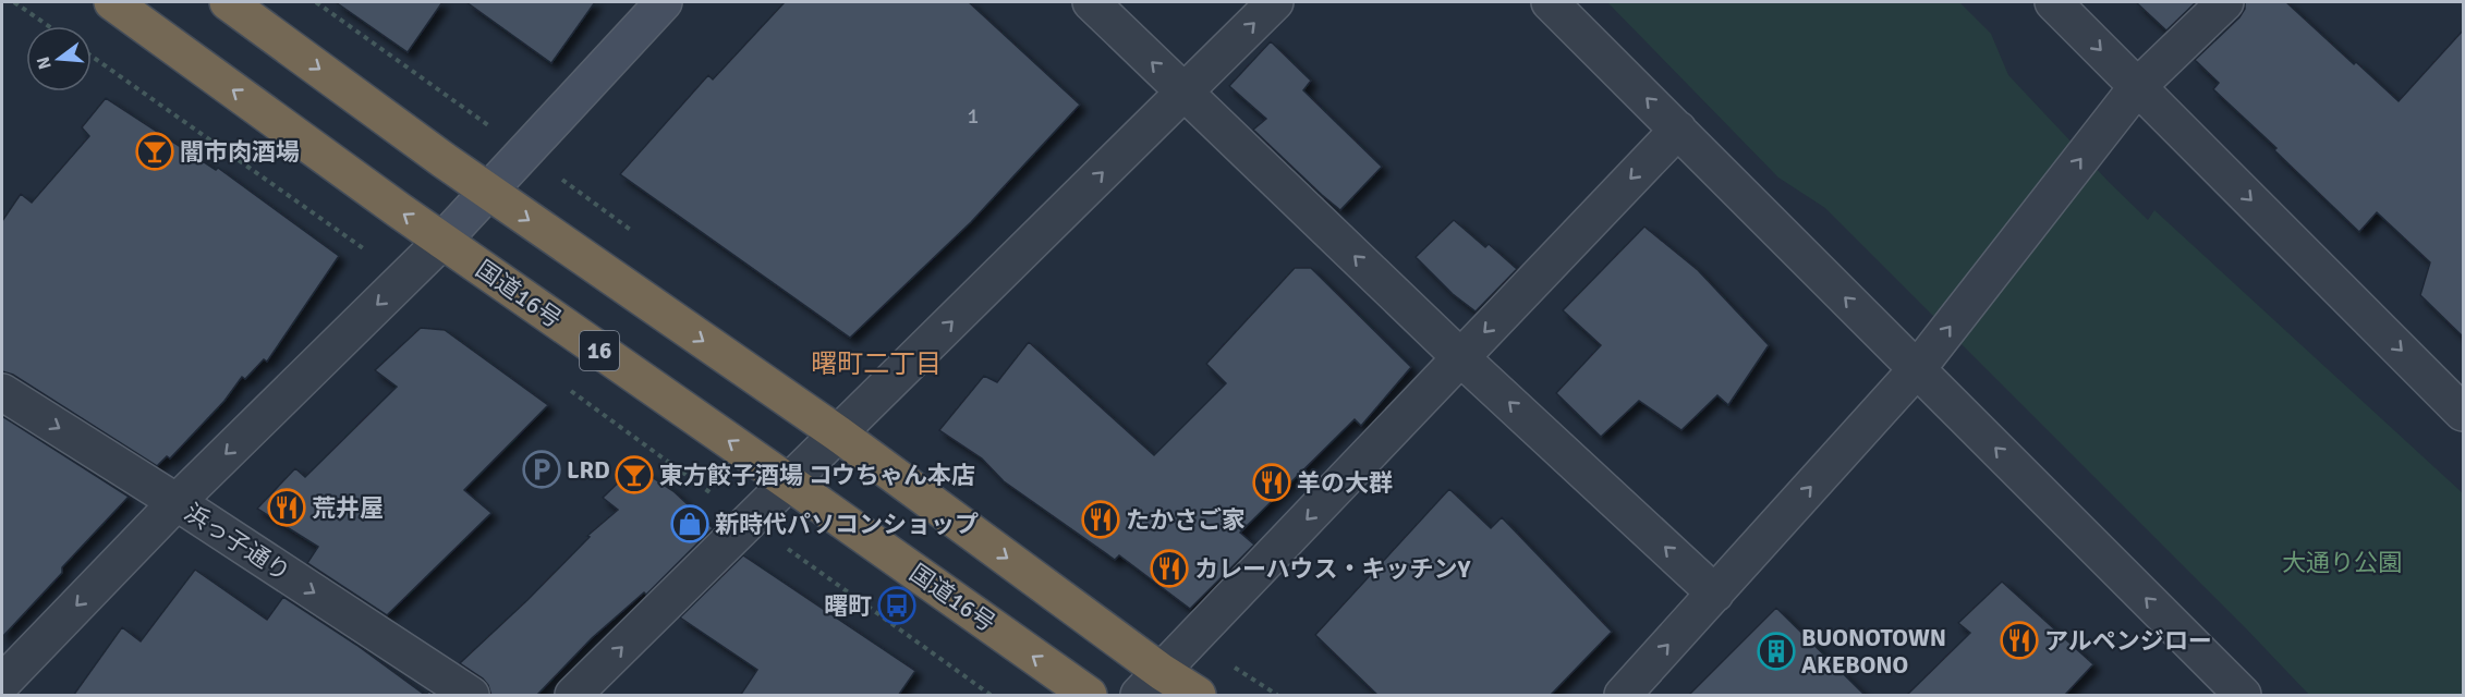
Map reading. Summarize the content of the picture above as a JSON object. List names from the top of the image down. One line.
{"streets":{"highway":["国道16号","16"],"street":["浜っ子通り"]},"one_way":["浜っ子通り"],"districts":["曙町二丁目"],"parks":["大通り公園"],"places":{"bar":["闇市肉酒場","東方餃子酒場 コウちゃん本店"],"parking":["LRD"],"restaurant":["羊の大群","荒井屋","たかさご家","カレーハウス・キッチンY","アルペンジロー"],"shop":["新時代パソコンショップ"],"bus stop":["曙町"],"building":["BUONOTOWN AKEBONO"]},"house_numbers":["1"],"north":"left"}
